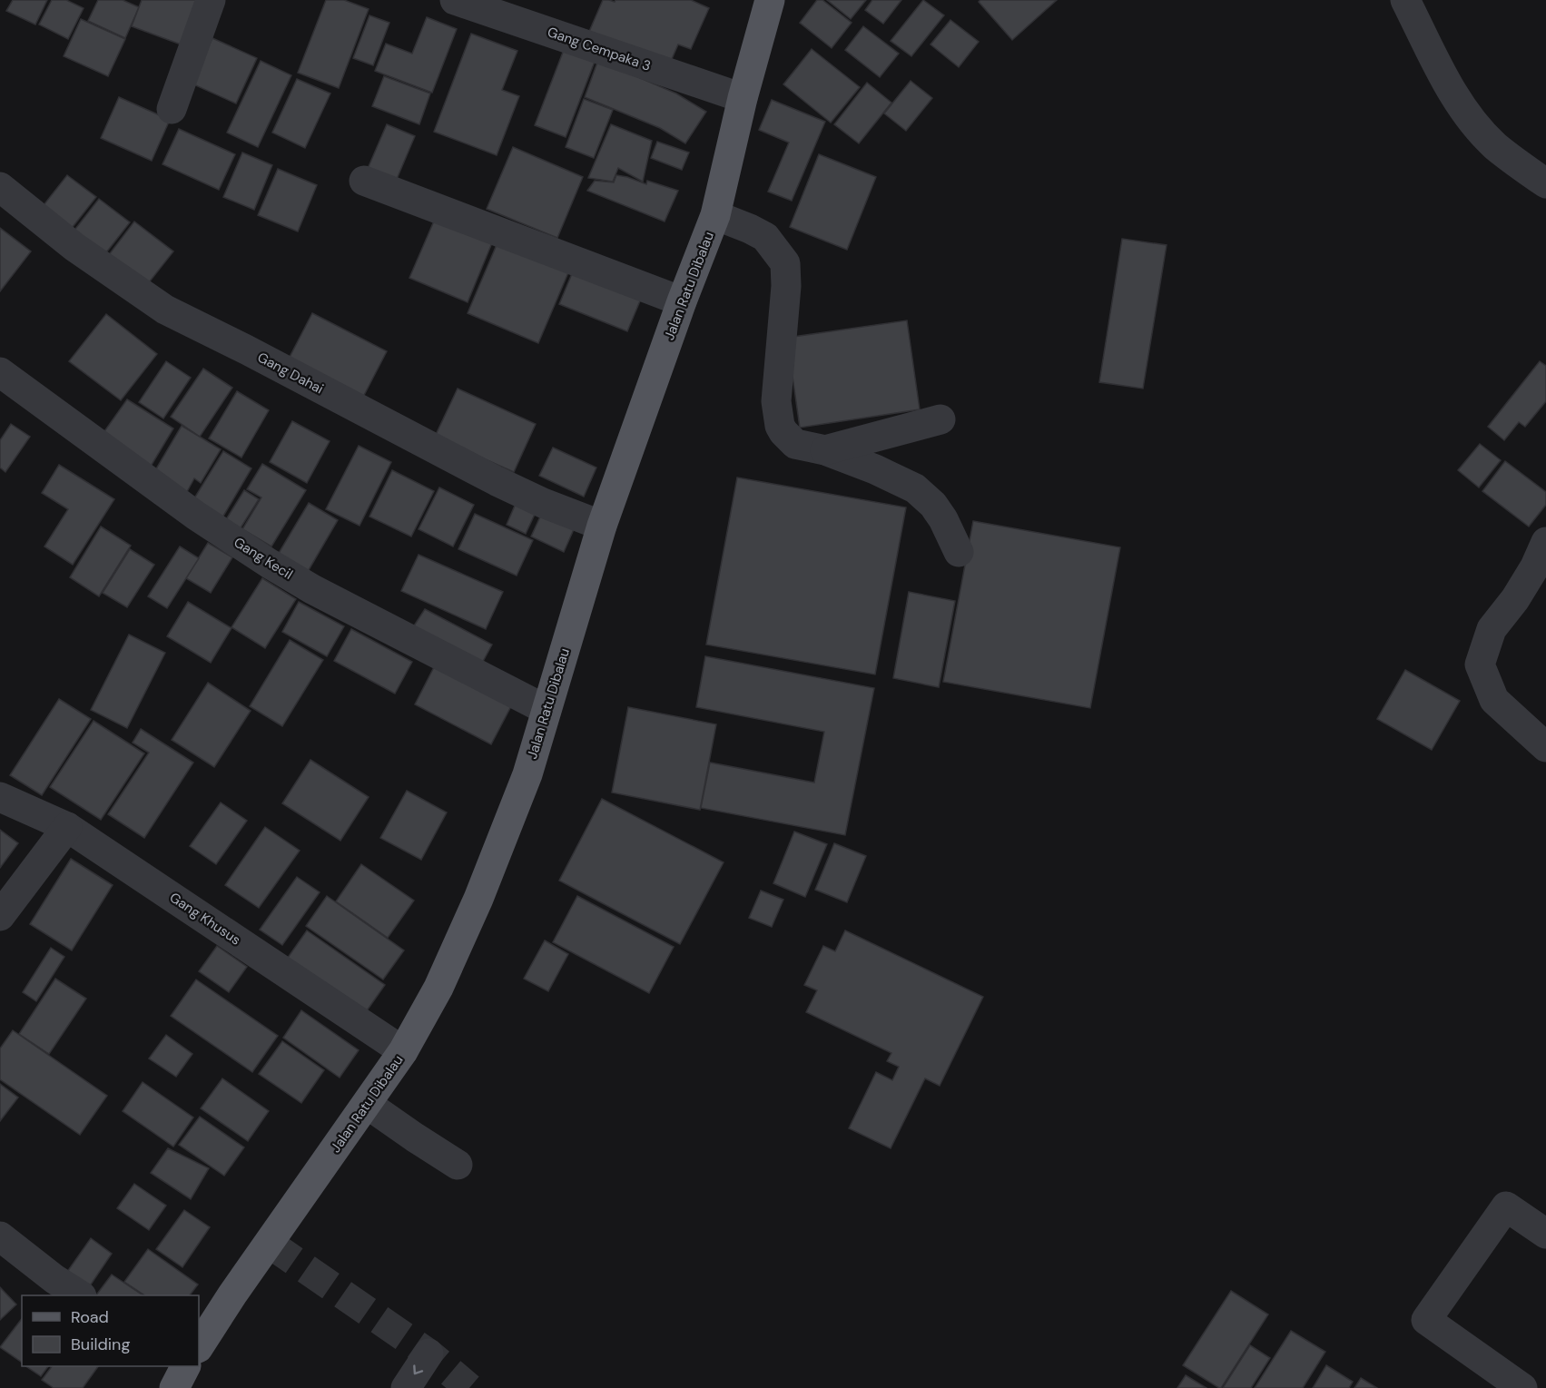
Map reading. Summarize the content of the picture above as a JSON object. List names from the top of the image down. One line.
{"streets":{"main road":["Jalan Ratu Dibalau"],"street":["Gang Cempaka 3","Gang Dahai","Gang Kecil","Gang Khusus"]},"crossings":[["Gang Cempaka 3","Jalan Ratu Dibalau"],["Jalan Ratu Dibalau","Gang Dahai"],["Jalan Ratu Dibalau","Gang Kecil"],["Jalan Ratu Dibalau","Gang Khusus"]],"legend":["Road","Building"]}
